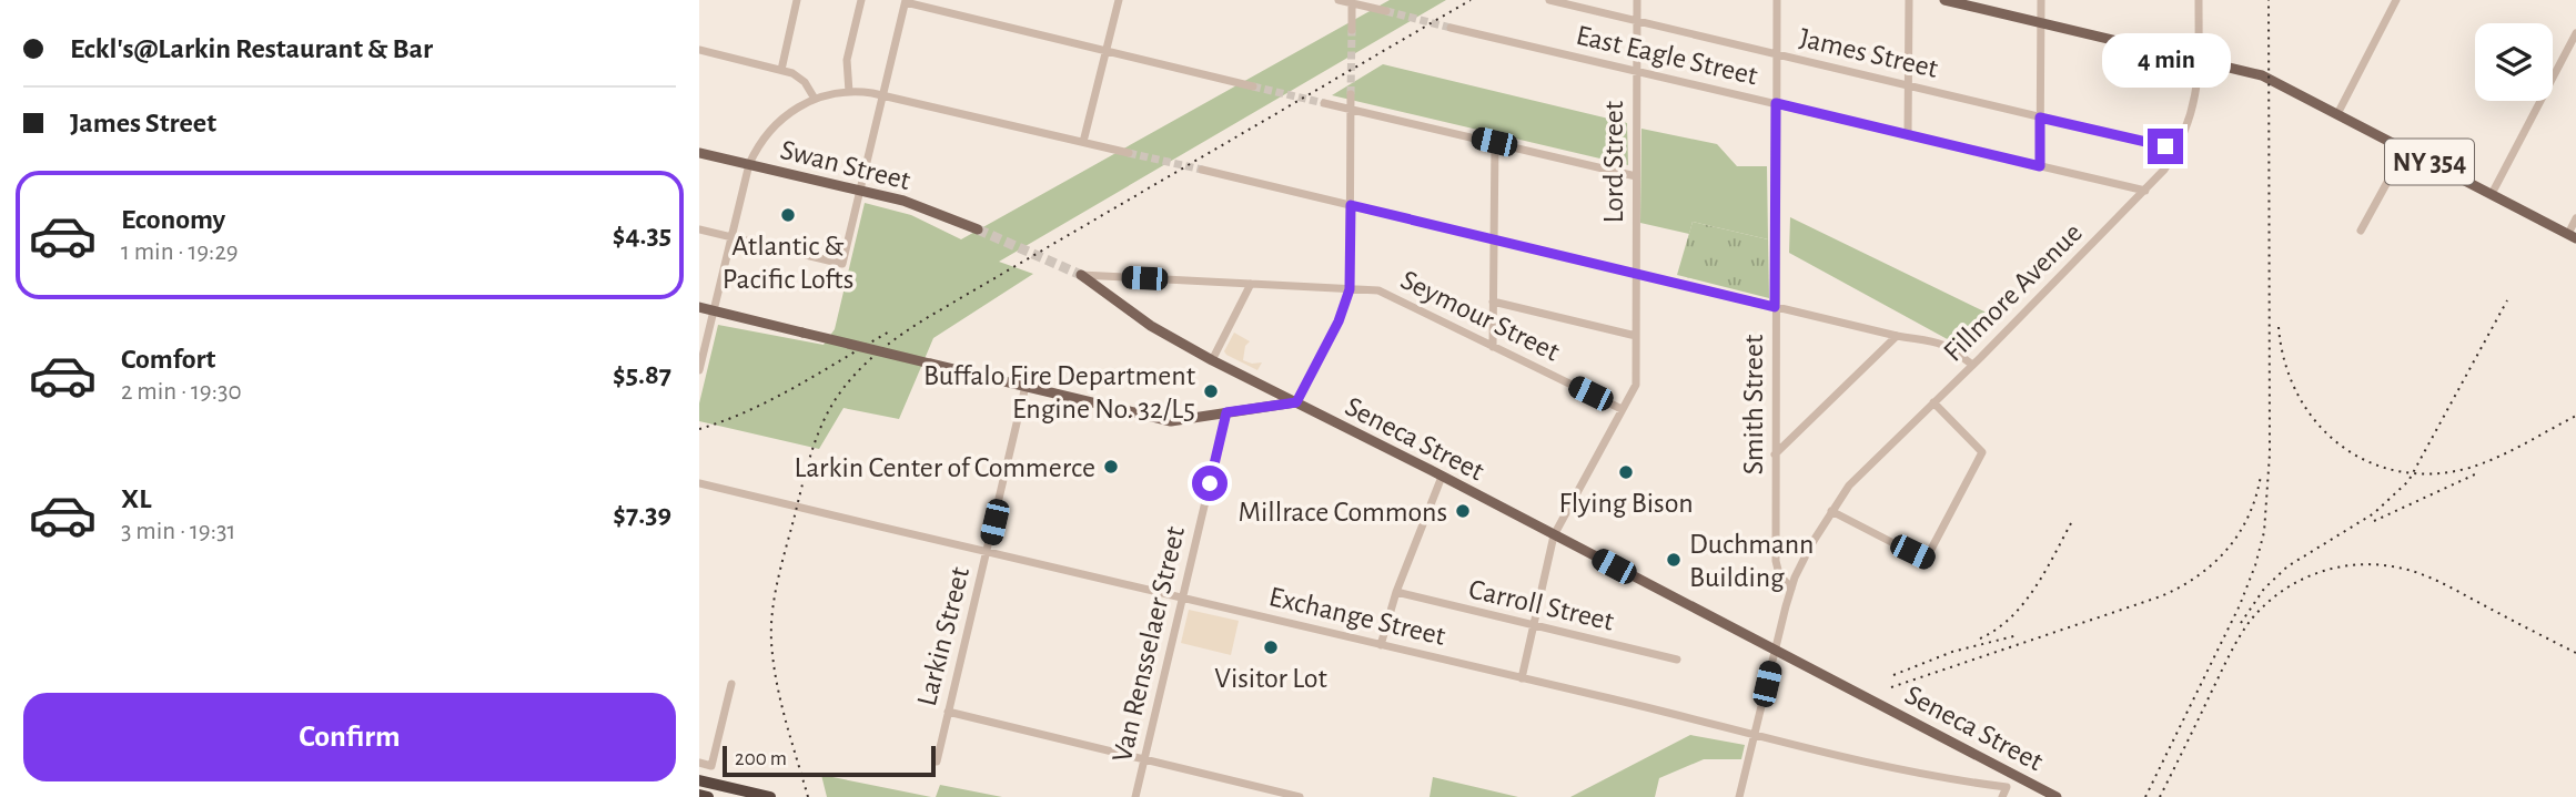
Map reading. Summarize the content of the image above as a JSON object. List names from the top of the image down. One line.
{"streets":{"main road":["NY 354","Swan Street","Seneca Street"],"street":["James Street","East Eagle Street","Lord Street","Fillmore Avenue","Seymour Street","Smith Street","Carroll Street","Exchange Street","Larkin Street","Van Rensselaer Street"]},"crossings":[["James Street","Lord Street"],["James Street","Fillmore Avenue"],["James Street","Smith Street"],["East Eagle Street","Lord Street"],["East Eagle Street","Fillmore Avenue"],["East Eagle Street","Smith Street"],["Lord Street","Seymour Street"],["Lord Street","Seneca Street"],["Lord Street","Carroll Street"],["Lord Street","Exchange Street"],["NY 354","Fillmore Avenue"],["Fillmore Avenue","Smith Street"],["Exchange Street","Larkin Street"],["Exchange Street","Van Rensselaer Street"]],"places":["Atlantic & Pacific Lofts","Buffalo Fire Department Engine No. 32/L5","Larkin Center of Commerce","Flying Bison","Millrace Commons","Duchmann Building","Visitor Lot"],"scale_bar":"200 m","page":{"banner":["Eckl's@Larkin Restaurant & Bar","James Street"],"bubble":"4 min","list":[{"name":"Economy","note":"1 min · 19:29","value":"$4.35"},{"name":"Comfort","note":"2 min · 19:30","value":"$5.87"},{"name":"XL","note":"3 min · 19:31","value":"$7.39"}],"buttons":"Confirm","scale":"200 m"}}
